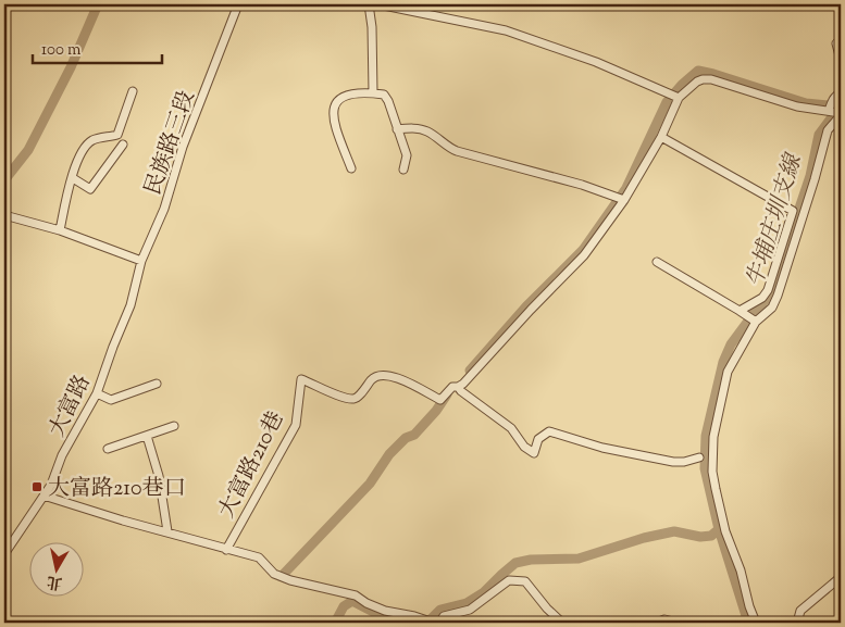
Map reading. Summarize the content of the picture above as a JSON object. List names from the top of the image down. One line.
{"streets":{"street":["民族路三段","大富路","大富路210巷"]},"crossings":[["民族路三段","大富路"],["大富路","大富路210巷"]],"water":["牛埔庄圳支線"],"places":{"transit":["大富路210巷口"]},"scale_bar":"100 m","north":"bottom"}
